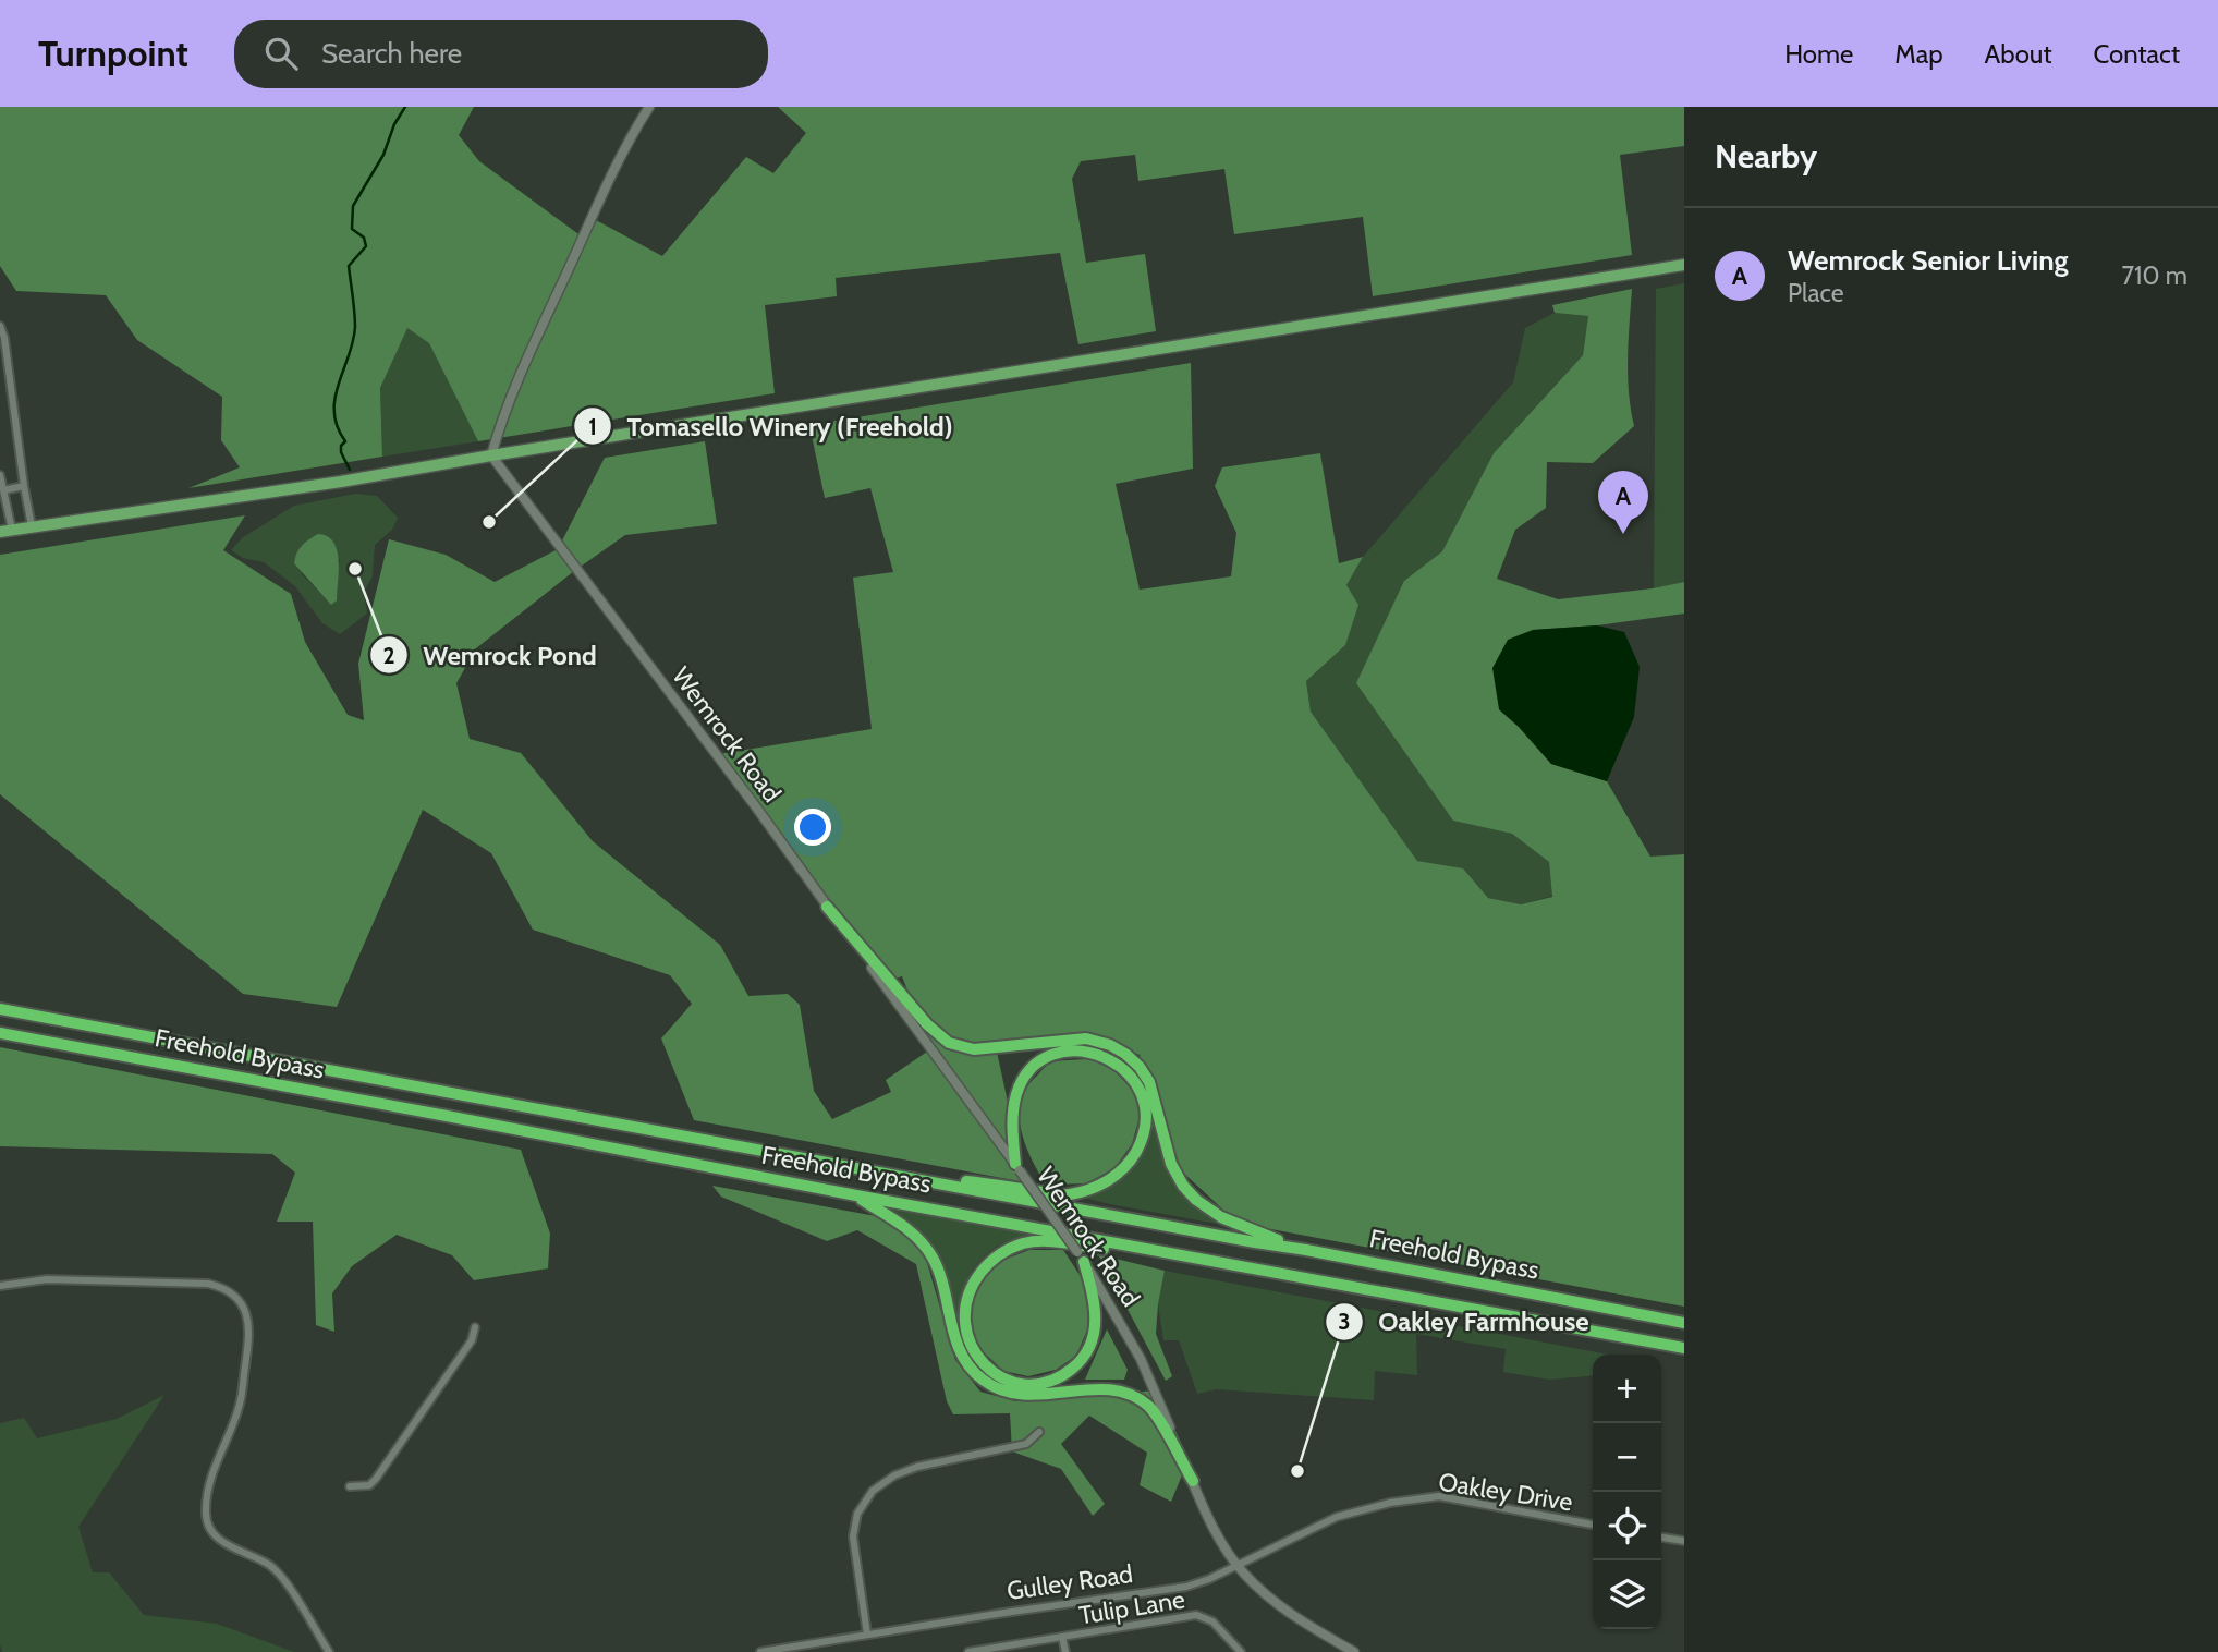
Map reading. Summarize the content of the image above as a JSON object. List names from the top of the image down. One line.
{"streets":{"highway":["Freehold Bypass"],"street":["Wemrock Road","Oakley Drive","Gulley Road","Tulip Lane"]},"crossings":[["Wemrock Road","Oakley Drive"],["Wemrock Road","Gulley Road"],["Oakley Drive","Gulley Road"]],"places":["Tomasello Winery (Freehold)","Wemrock Pond","Oakley Farmhouse"],"page":{"header":"Turnpoint","search":"Search here","nav":["Home","Map","About","Contact"],"heading":"Nearby","list":[{"mark":"A","name":"Wemrock Senior Living","note":"Place","value":"710 m"}],"pins":"A","map_buttons":["+","−"]}}
